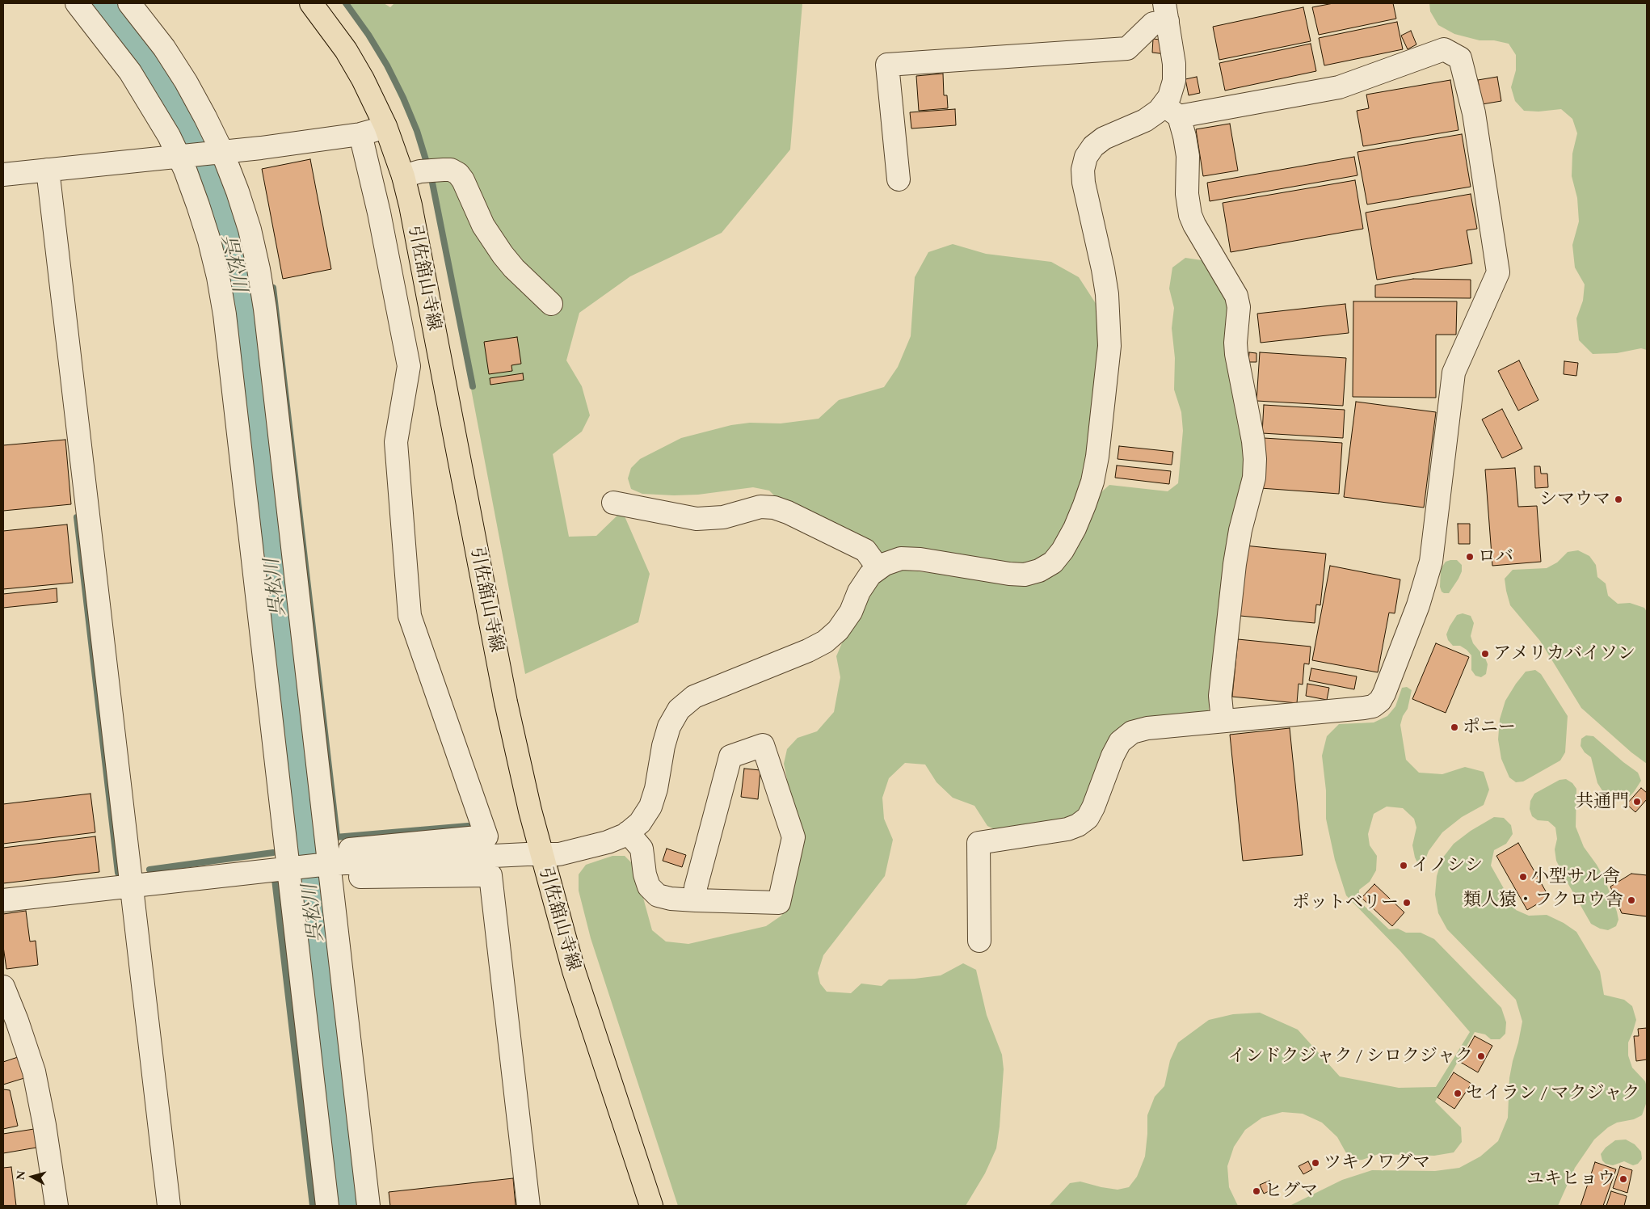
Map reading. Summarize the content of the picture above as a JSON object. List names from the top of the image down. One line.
{"streets":{"main road":["引佐舘山寺線"]},"water":["呉松川"],"places":["シマウマ","ロバ","アメリカバイソン","ポニー","共通門","イノシシ","小型サル舎","類人猿・フクロウ舎","ポットベリー","インドクジャク / シロクジャク","セイラン / マクジャク","ツキノワグマ","ユキヒョウ","ヒグマ"],"north":"left"}
